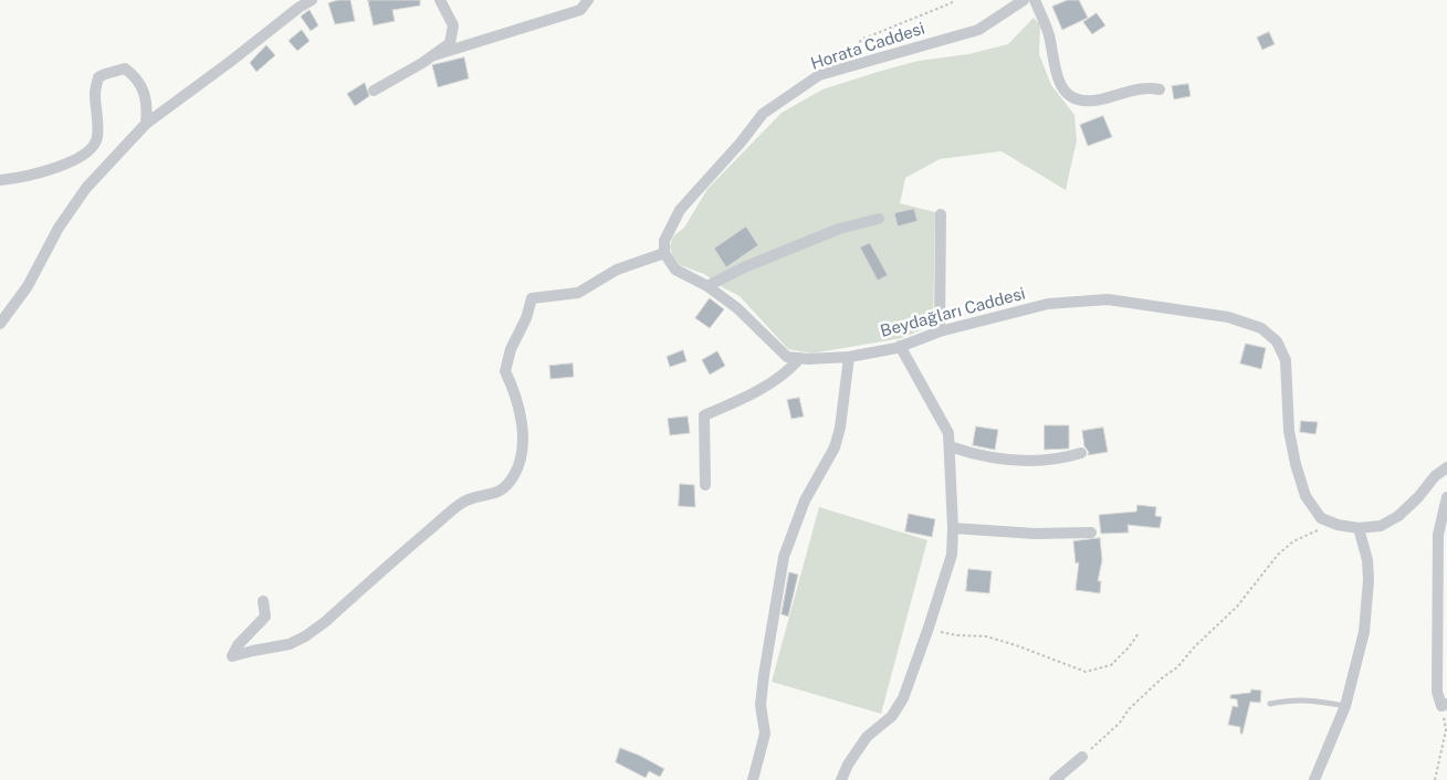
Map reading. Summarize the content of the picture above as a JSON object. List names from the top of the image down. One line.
{"streets":{"street":["Horata Caddesi","Beydağları Caddesi"]},"crossings":[["Horata Caddesi","Beydağları Caddesi"]]}
